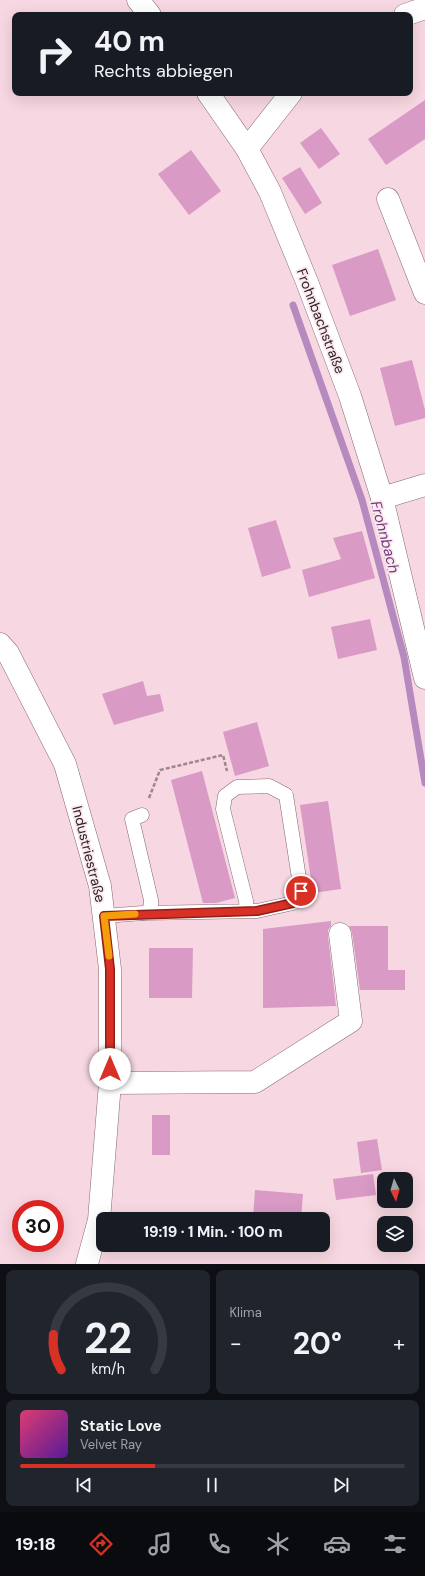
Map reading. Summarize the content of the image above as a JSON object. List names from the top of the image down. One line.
{"streets":{"street":["Frohnbachstraße","Industriestraße"]},"water":["Frohnbach"],"north":"bottom","page":{"turn":["40 m","Rechts abbiegen"],"limit":"30","trip":"19:19 · 1 Min. · 100 m","tile":"Klima","heat":["−","20°","+"],"song":["Static Love","Velvet Ray"],"tabs":"19:18","gauge":["22","km/h"]}}
